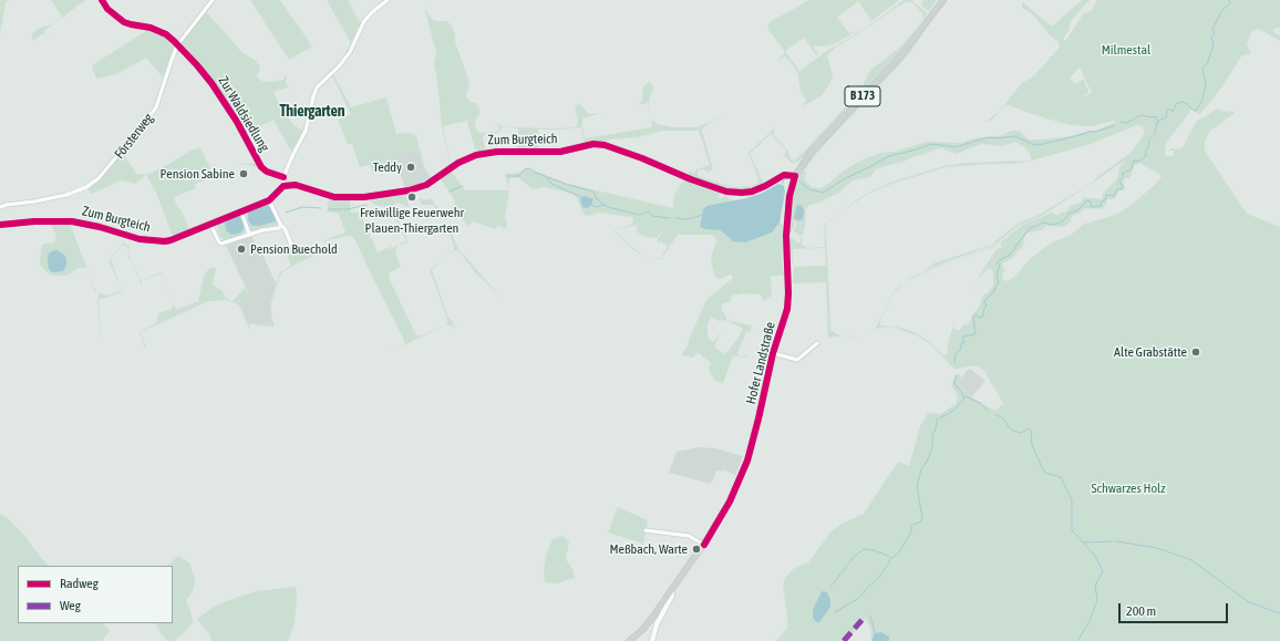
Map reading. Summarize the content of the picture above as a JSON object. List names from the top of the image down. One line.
{"streets":{"main road":["B 173","Hofer Landstraße"],"street":["Zur Waldsiedlung","Försterweg","Zum Burgteich"]},"crossings":[["Zur Waldsiedlung","Försterweg"],["Zum Burgteich","Hofer Landstraße"]],"districts":["Thiergarten"],"parks":["Milmestal","Schwarzes Holz"],"places":["Teddy","Pension Sabine","Freiwillige Feuerwehr Plauen-Thiergarten","Pension Buechold","Alte Grabstätte","Meßbach, Warte"],"legend":["Radweg","Weg"],"scale_bar":"200 m"}
